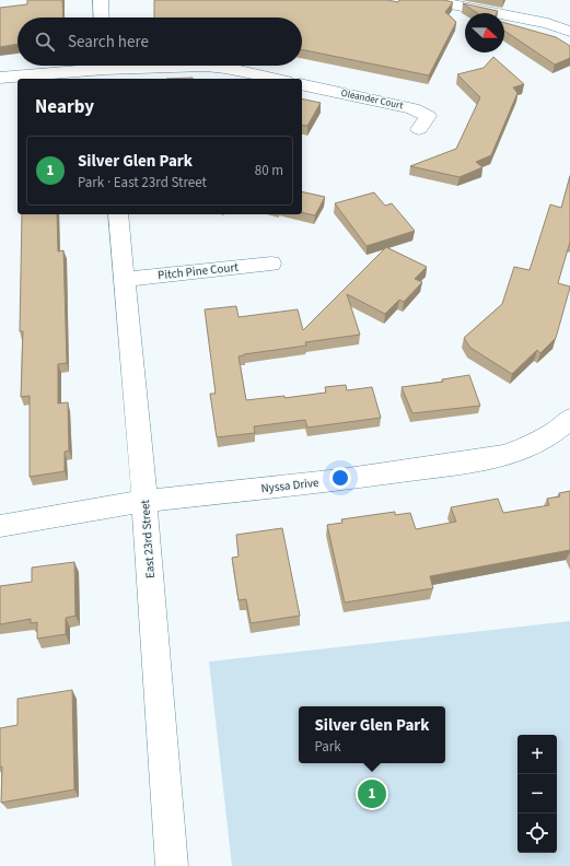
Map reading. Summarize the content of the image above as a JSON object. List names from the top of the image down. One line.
{"streets":{"street":["Oleander Court","Pitch Pine Court","Nyssa Drive","East 23rd Street"]},"crossings":[["Pitch Pine Court","East 23rd Street"],["Nyssa Drive","East 23rd Street"]],"north":"right","page":{"search":"Search here","heading":"Nearby","list":[{"mark":"1","name":"Silver Glen Park","note":"Park · East 23rd Street","value":"80 m"}],"popup":["Silver Glen Park","Park"],"map_buttons":["+","−"],"pins":"1"}}
